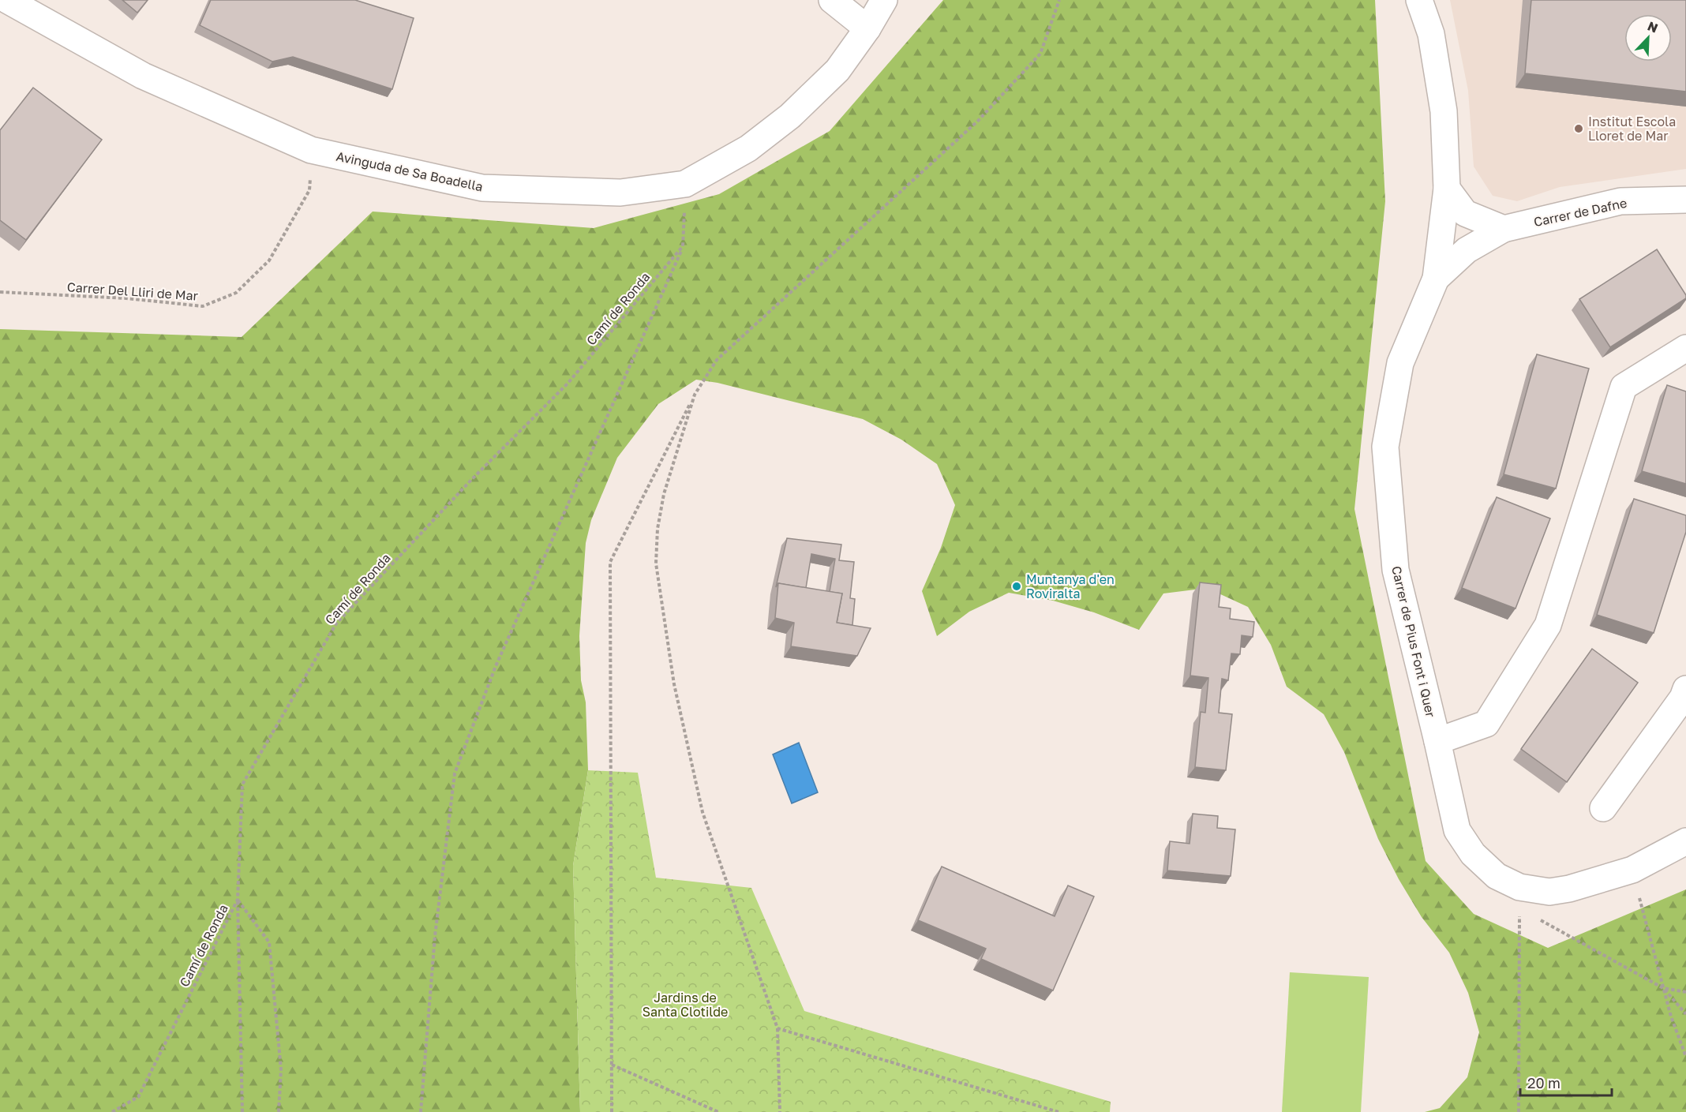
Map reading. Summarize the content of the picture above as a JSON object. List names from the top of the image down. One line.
{"streets":{"street":["Avinguda de Sa Boadella","Carrer de Dafne","Carrer de Pius Font i Quer"],"path":["Carrer Del Lliri de Mar","Camí de Ronda"]},"crossings":[["Avinguda de Sa Boadella","Carrer Del Lliri de Mar"],["Carrer de Dafne","Carrer de Pius Font i Quer"]],"parks":["Jardins de Santa Clotilde"],"places":["Institut Escola Lloret de Mar","Muntanya d'en Roviralta"],"scale_bar":"20 m","north":"top right"}
